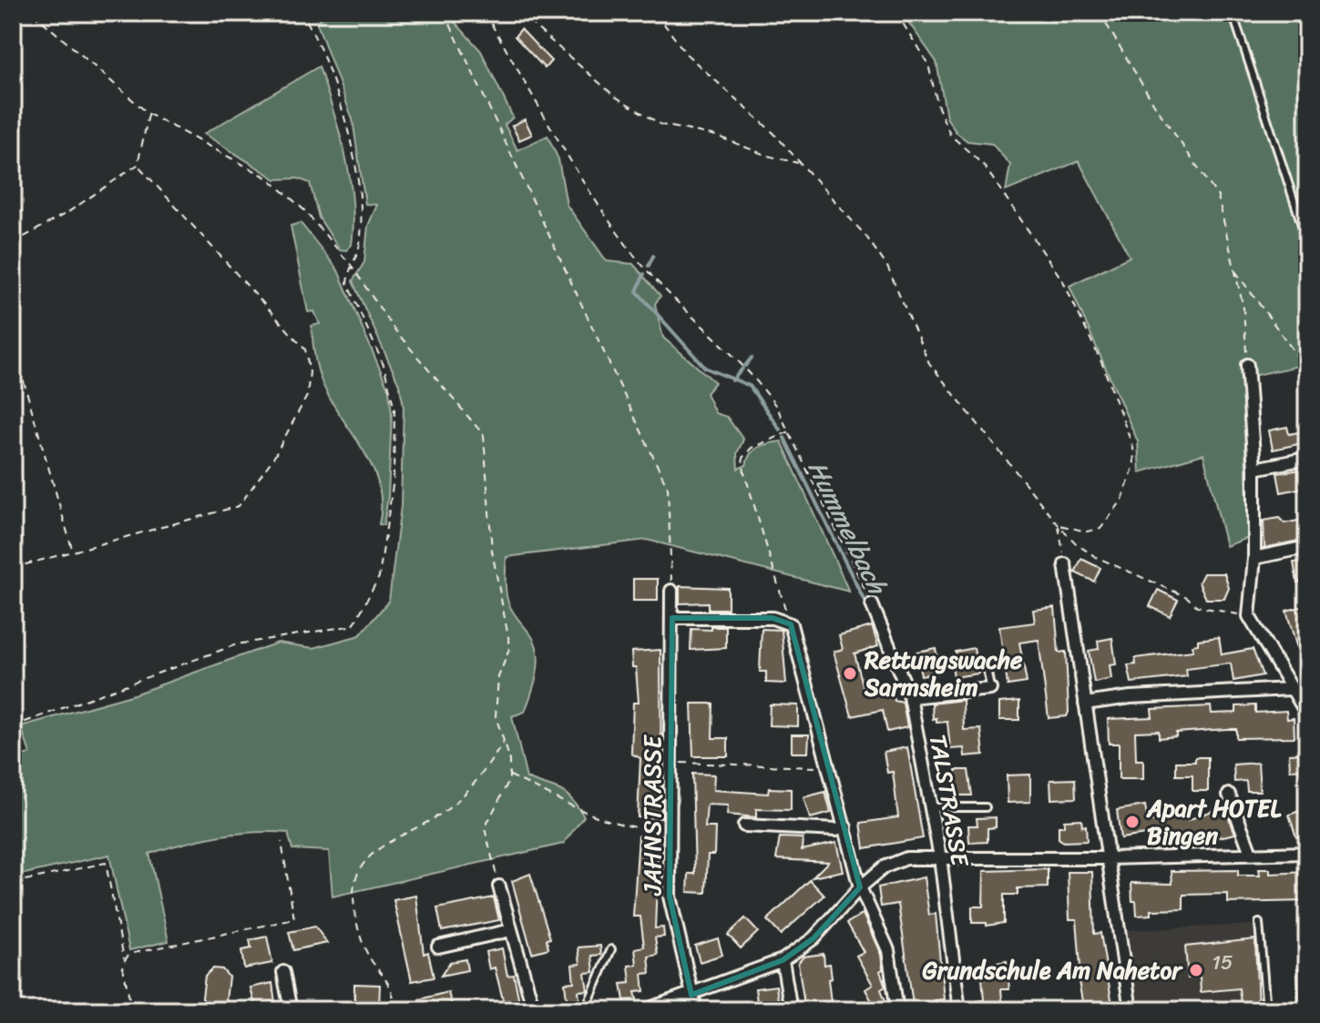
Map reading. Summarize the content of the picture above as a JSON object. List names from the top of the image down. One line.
{"streets":{"street":["TALSTRASSE","JAHNSTRASSE"]},"water":["Hummelbach"],"places":["Rettungswache Sarmsheim","Apart HOTEL Bingen","Grundschule Am Nahetor"],"house_numbers":["15"]}
